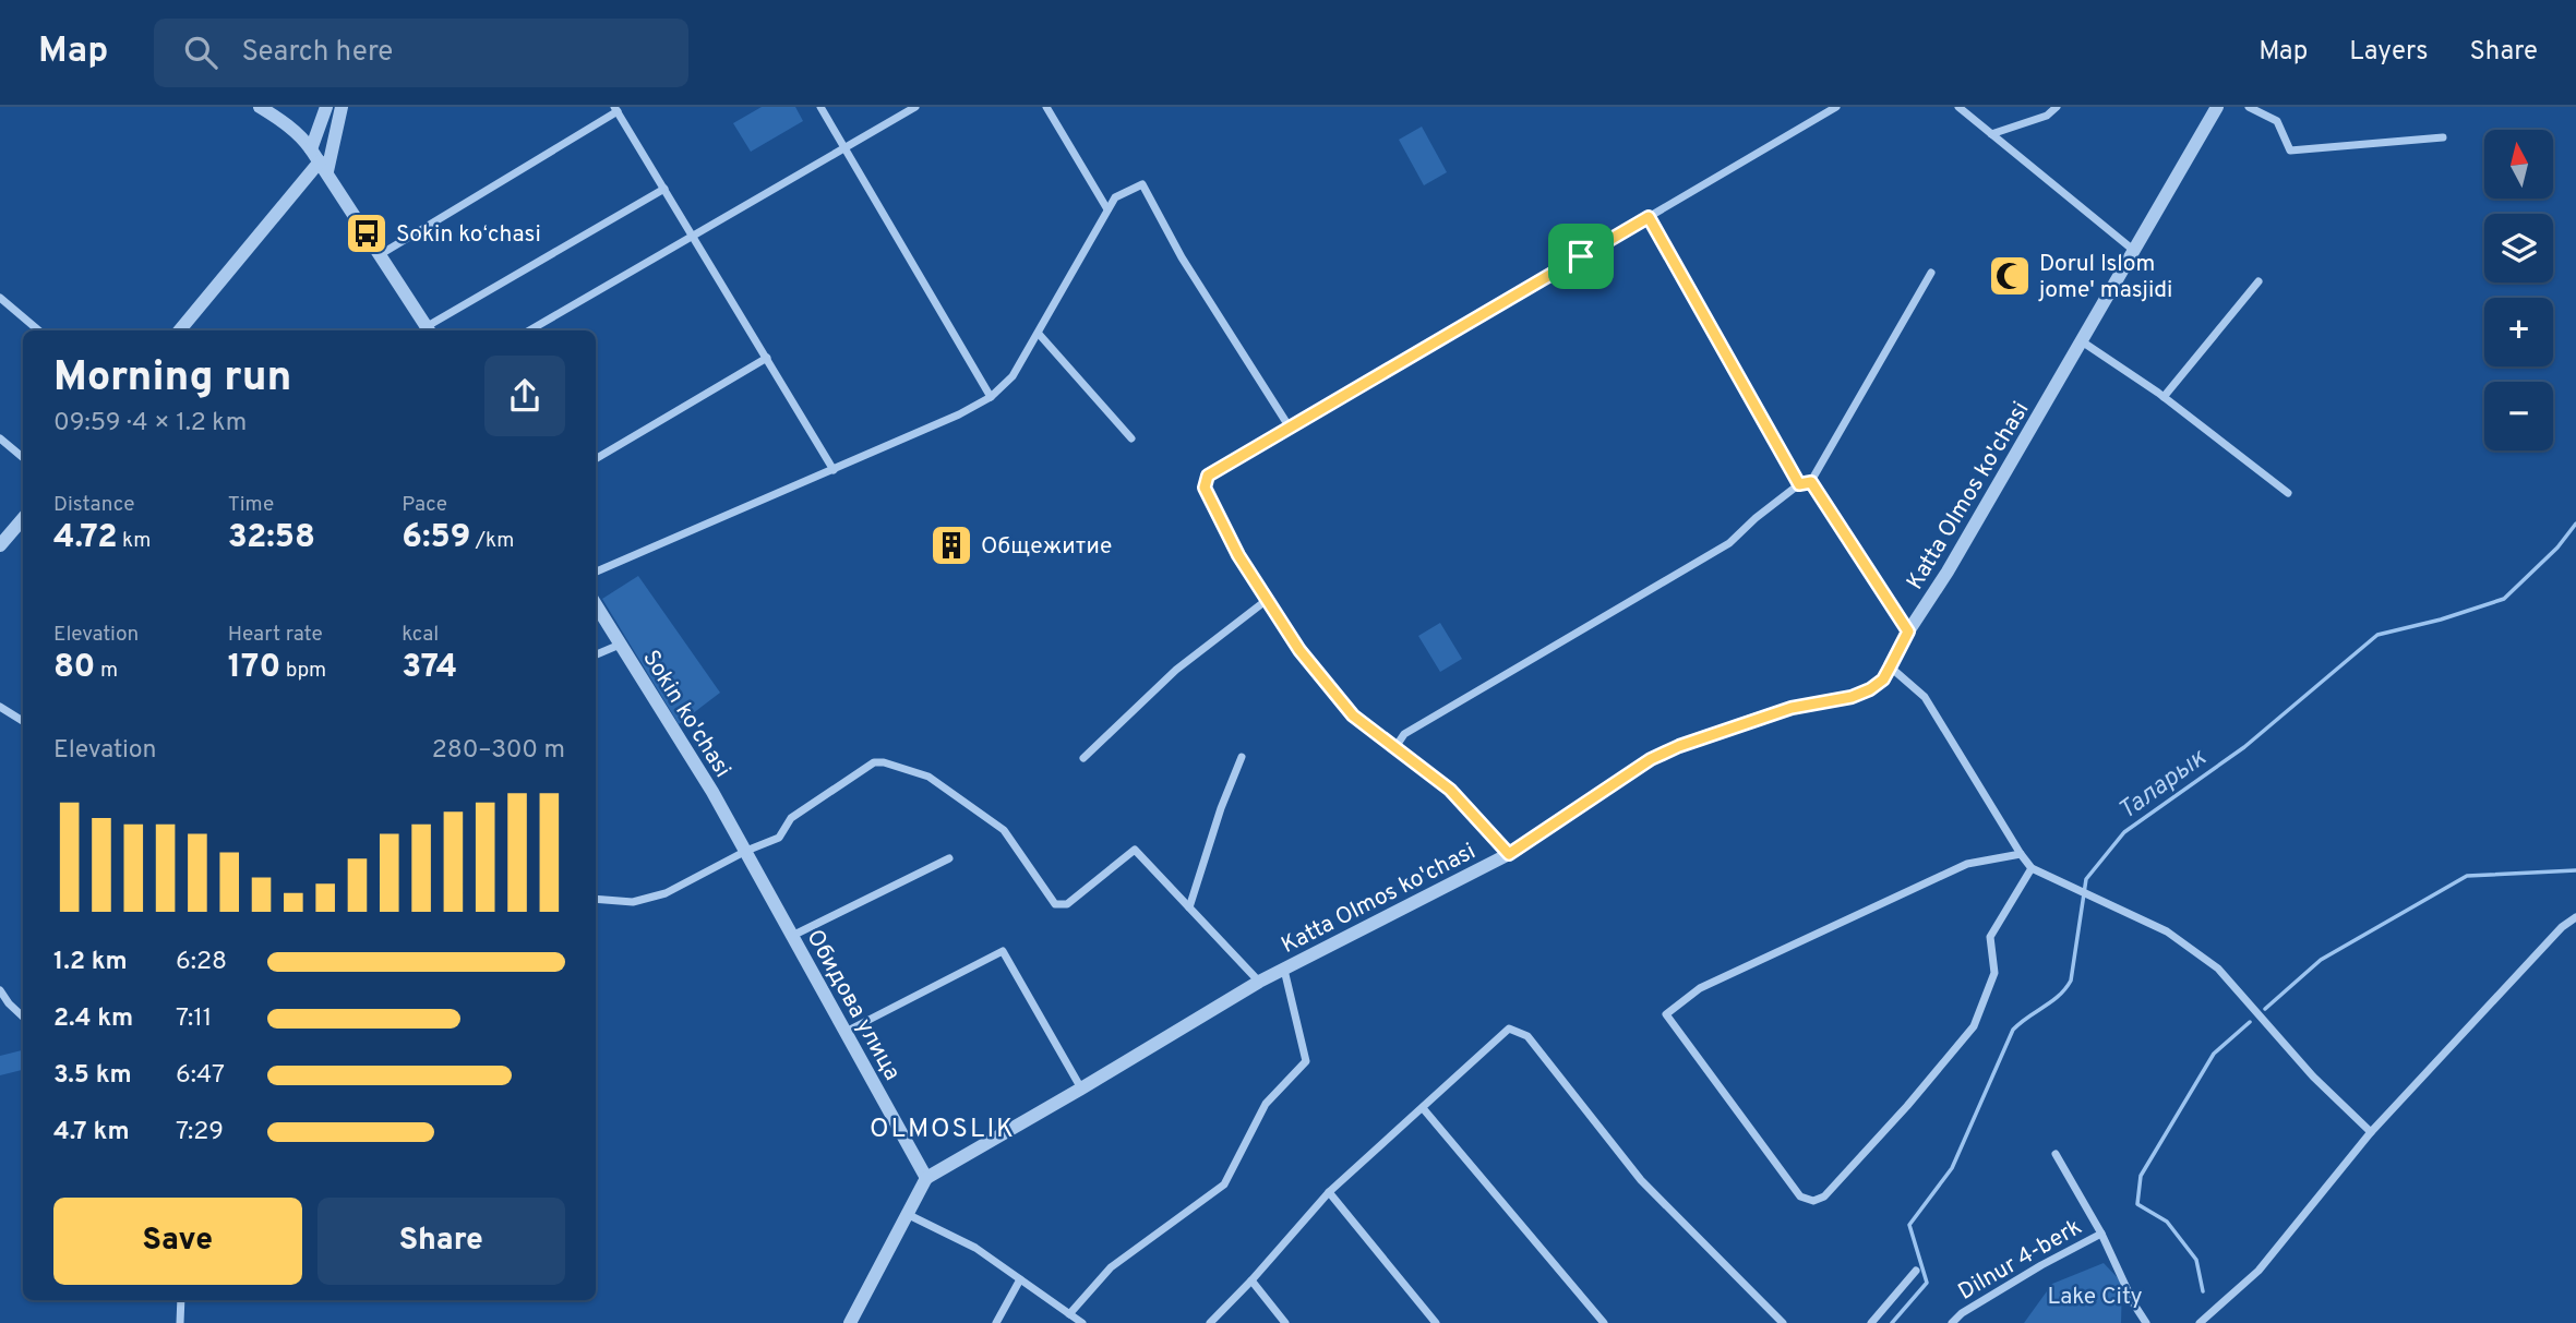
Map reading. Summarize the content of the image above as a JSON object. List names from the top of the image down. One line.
{"streets":{"street":["Katta Olmos ko'chasi","Sokin ko'chasi","Обидова улица","Dilnur 4-berk"]},"crossings":[["Katta Olmos ko'chasi","Обидова улица"],["Sokin ko'chasi","Обидова улица"]],"districts":["OLMOSLIK"],"water":["Таларык"],"parks":["Lake City"],"places":{"bus stop":["Sokin koʻchasi"],"mosque":["Dorul Islom jome' masjidi"],"building":["Общежитие"]},"north":"top","page":{"header":"Map","search":"Search here","nav":["Map","Layers","Share"],"map_buttons":["+","−"],"heading":["Morning run","09:59 · 4 × 1.2 km"],"stats":[["Distance","4.72 km"],["Time","32:58"],["Pace","6:59 /km"],["Elevation","80 m"],["Heart rate","170 bpm"],["kcal","374"]],"chart":["Elevation","280–300 m"],"list":[{"name":"1.2 km","note":"6:28"},{"name":"2.4 km","note":"7:11"},{"name":"3.5 km","note":"6:47"},{"name":"4.7 km","note":"7:29"}],"buttons":["Save","Share"]}}
